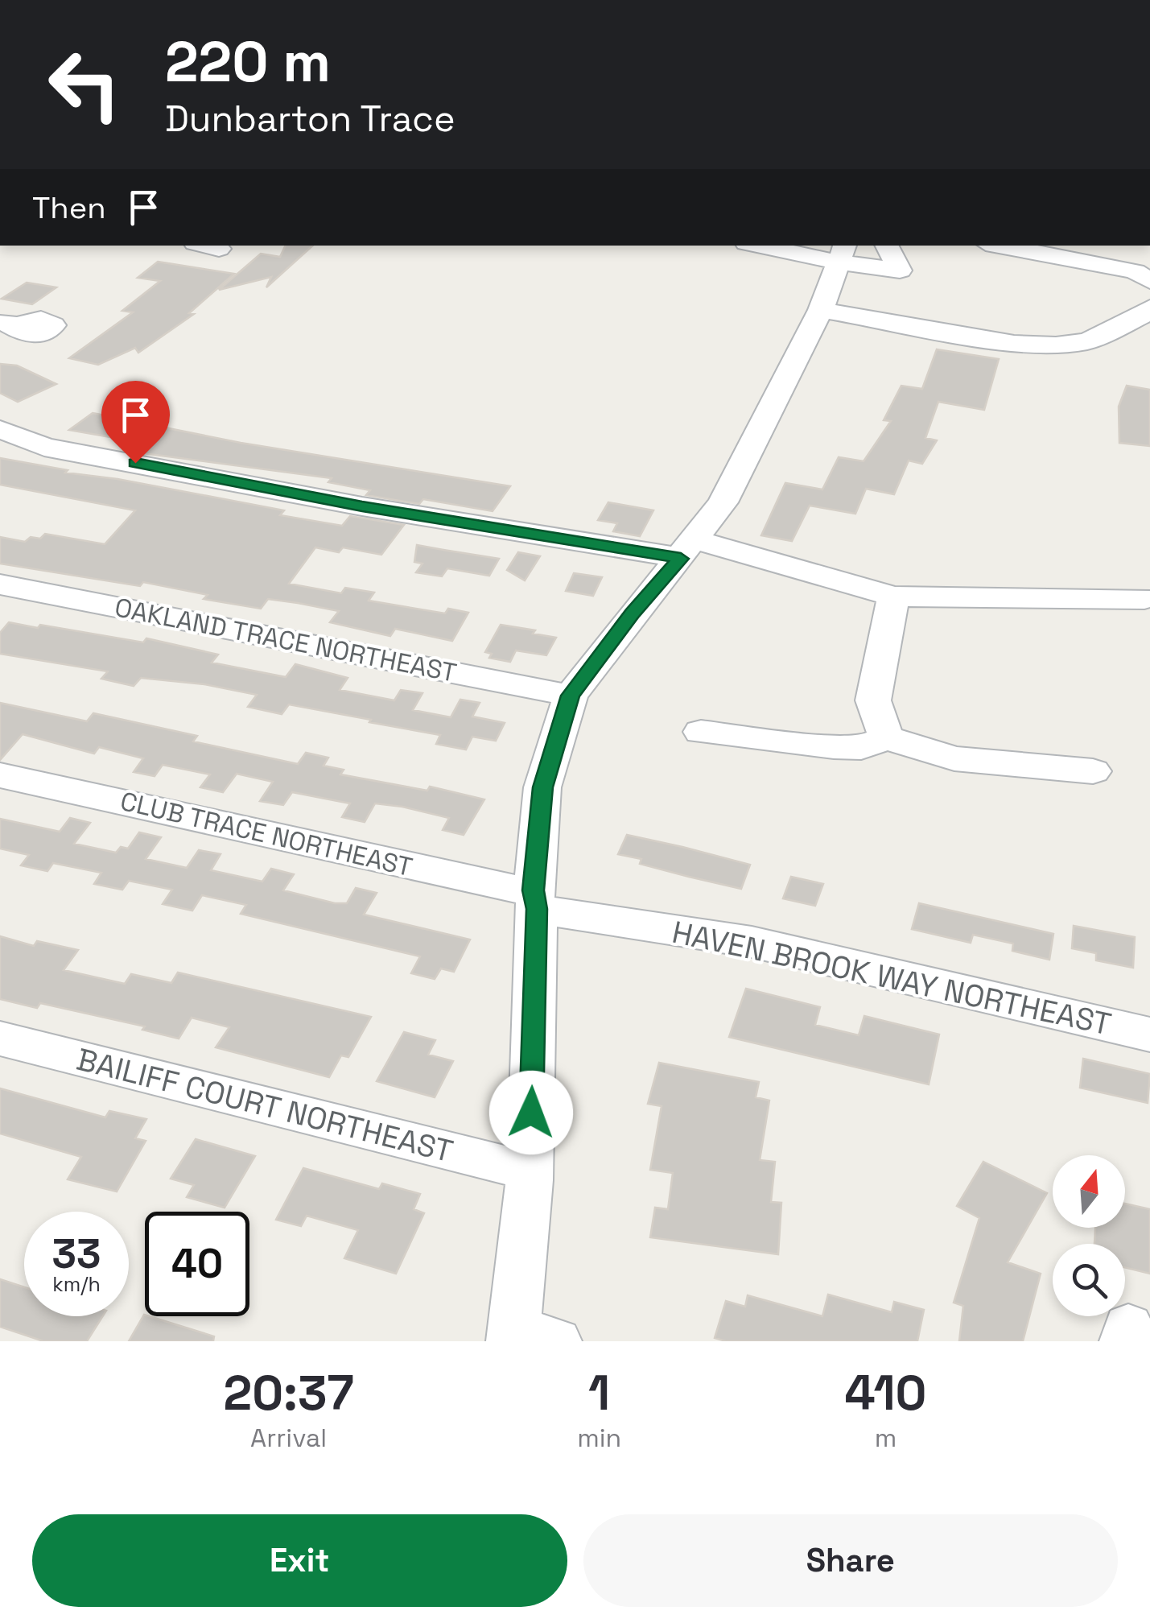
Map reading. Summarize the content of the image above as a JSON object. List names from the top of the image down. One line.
{"streets":{"street":["OAKLAND TRACE NORTHEAST","CLUB TRACE NORTHEAST","HAVEN BROOK WAY NORTHEAST","BAILIFF COURT NORTHEAST"]},"crossings":[["CLUB TRACE NORTHEAST","HAVEN BROOK WAY NORTHEAST"]],"north":"top","page":{"turn":["220 m","Dunbarton Trace"],"then":"Then","speed":"33 km/h","limit":"40","eta":["20:37","Arrival","1","min","410","m"],"buttons":["Exit","Share"]}}
